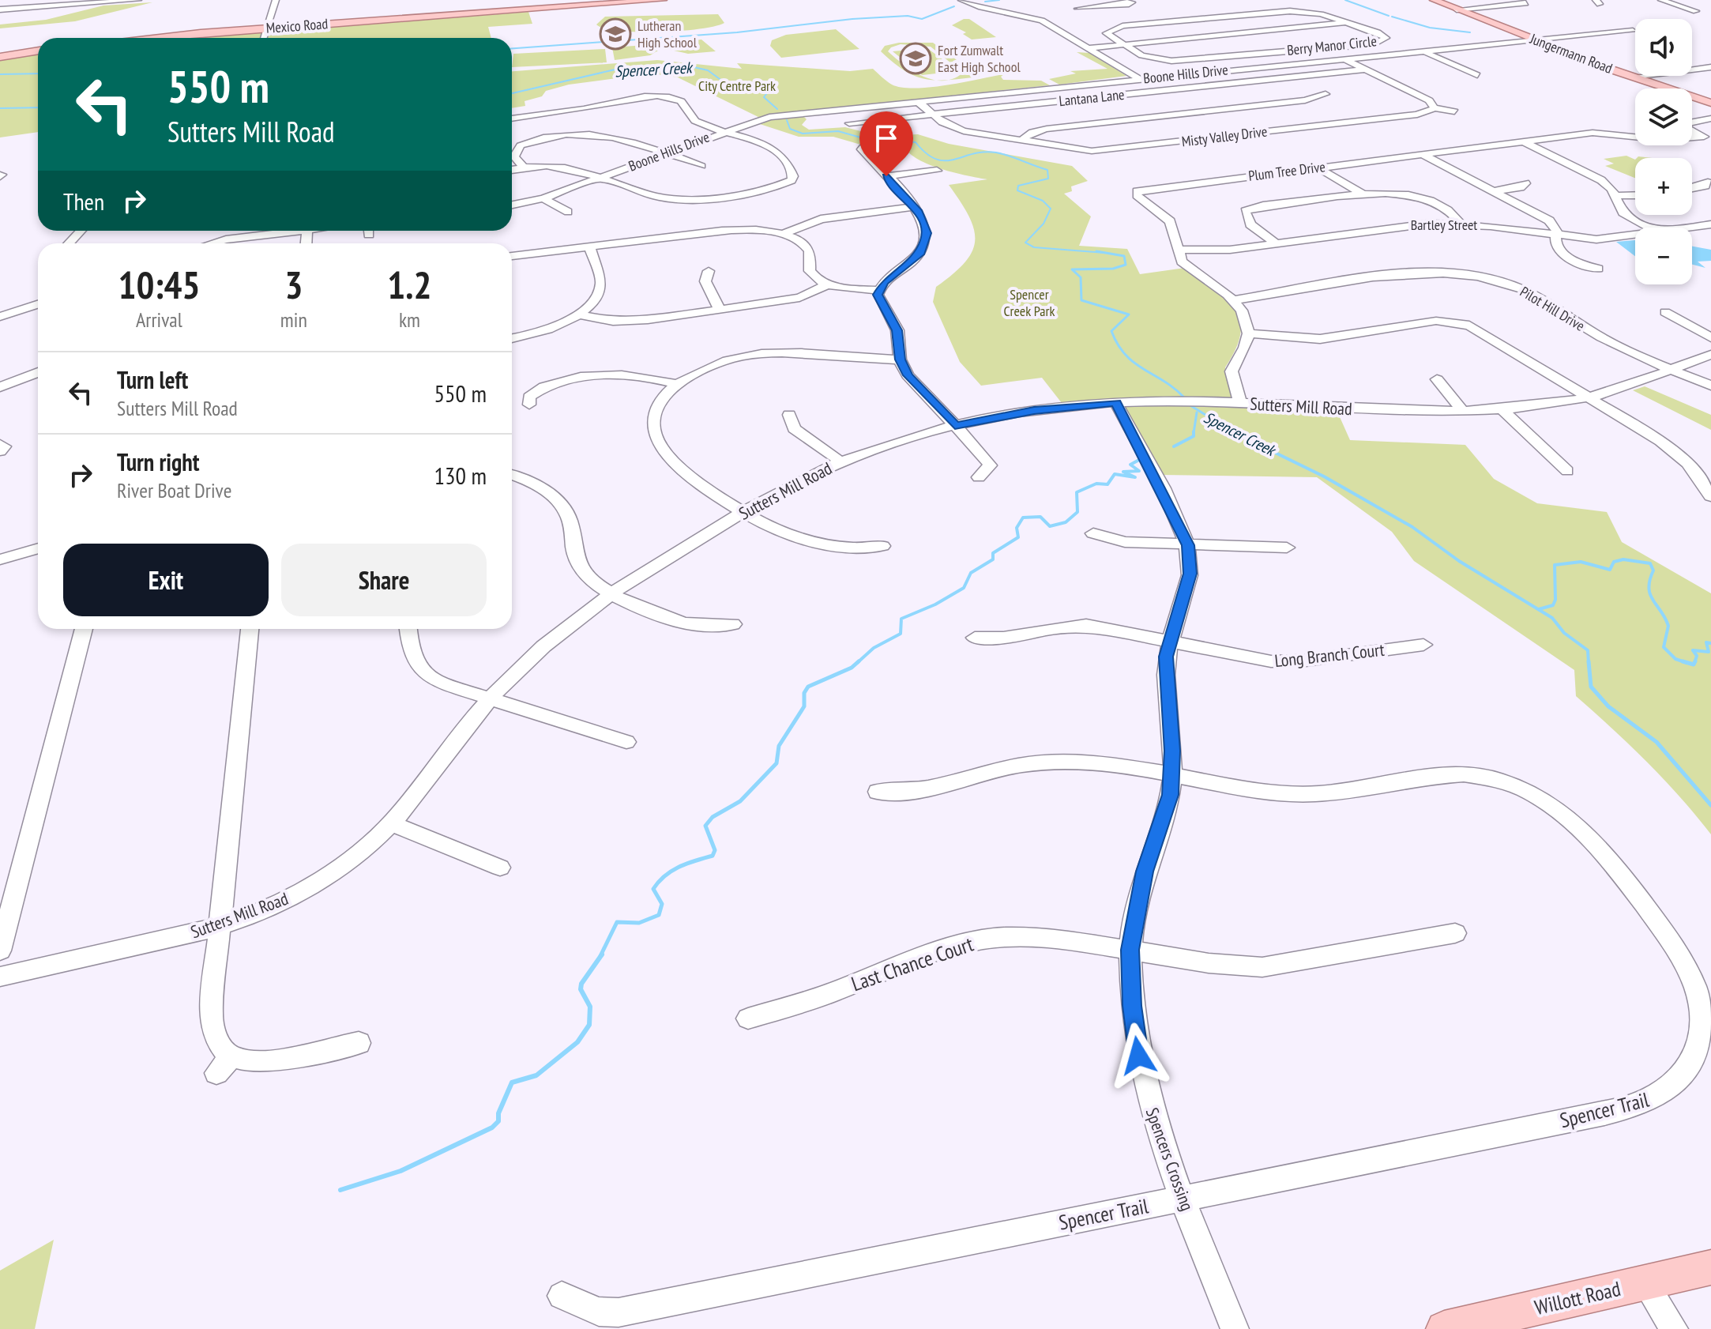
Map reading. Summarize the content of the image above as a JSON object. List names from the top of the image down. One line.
{"streets":{"main road":["Mexico Road","Jungermann Road","Willott Road"],"street":["Berry Manor Circle","Boone Hills Drive","Lantana Lane","Misty Valley Drive","Plum Tree Drive","Bartley Street","Pilot Hill Drive","Sutters Mill Road","Long Branch Court","Last Chance Court","Spencer Trail","Spencers Crossing"]},"crossings":[["Jungermann Road","Boone Hills Drive"],["Boone Hills Drive","Misty Valley Drive"],["Lantana Lane","Misty Valley Drive"],["Plum Tree Drive","Bartley Street"],["Plum Tree Drive","Pilot Hill Drive"],["Pilot Hill Drive","Sutters Mill Road"],["Sutters Mill Road","Spencers Crossing"],["Long Branch Court","Spencers Crossing"],["Last Chance Court","Spencers Crossing"],["Spencer Trail","Spencers Crossing"]],"water":["Spencer Creek"],"parks":["City Centre Park","Spencer Creek Park"],"places":{"school or university":["Lutheran High School","Fort Zumwalt East High School"]},"page":{"map_buttons":["+","−"],"turn":["550 m","Sutters Mill Road"],"then":"Then","eta":["10:45","Arrival","3","min","1.2","km"],"list":[{"name":"Turn left","note":"Sutters Mill Road","value":"550 m"},{"name":"Turn right","note":"River Boat Drive","value":"130 m"}],"buttons":["Exit","Share"]}}
